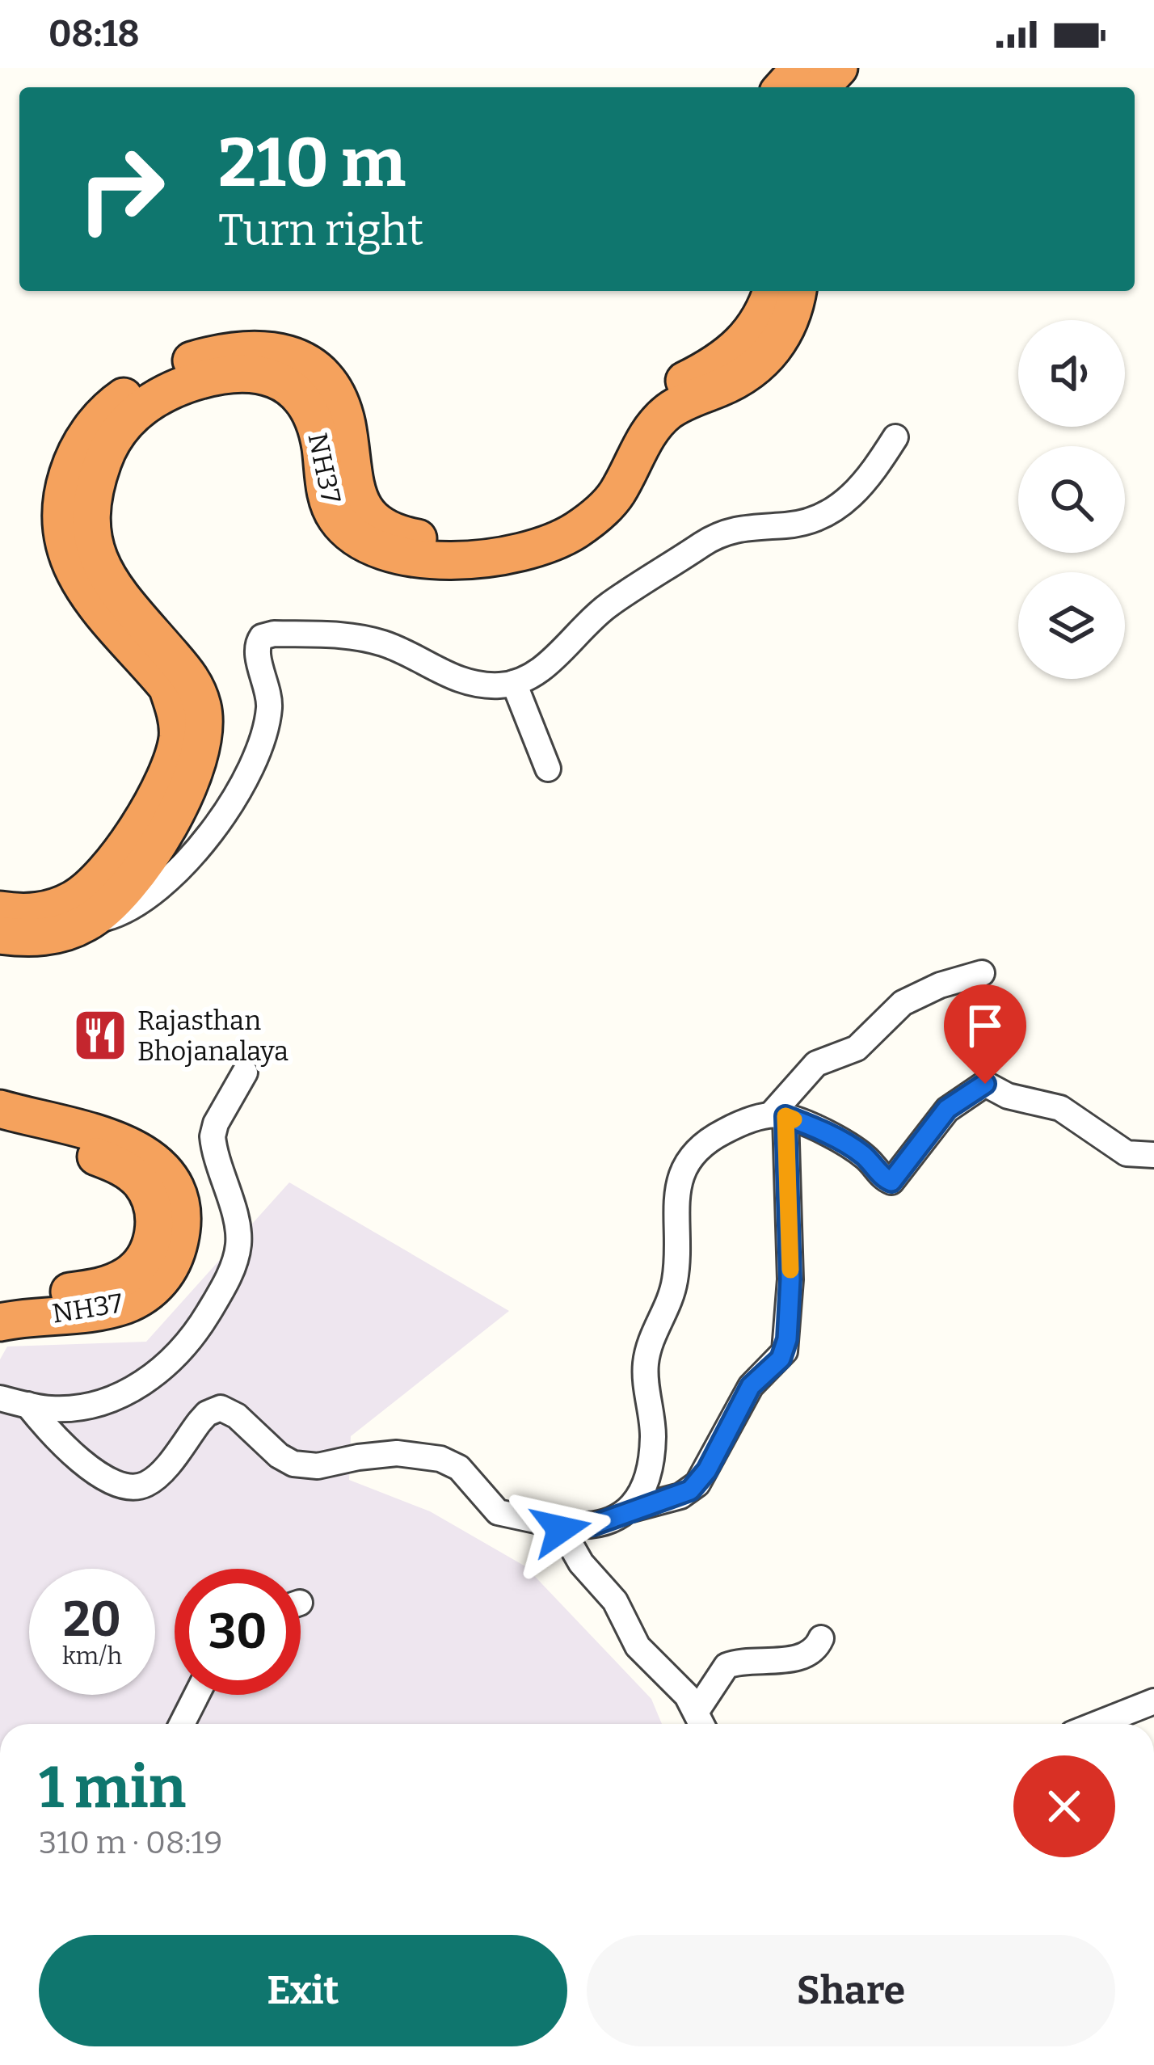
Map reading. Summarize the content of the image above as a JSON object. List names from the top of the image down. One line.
{"streets":{"highway":["NH37"]},"places":{"restaurant":["Rajasthan Bhojanalaya"]},"page":{"status":"08:18","turn":["210 m","Turn right"],"speed":"20 km/h","limit":"30","heading":["1 min","310 m · 08:19"],"buttons":["Exit","Share"]}}
